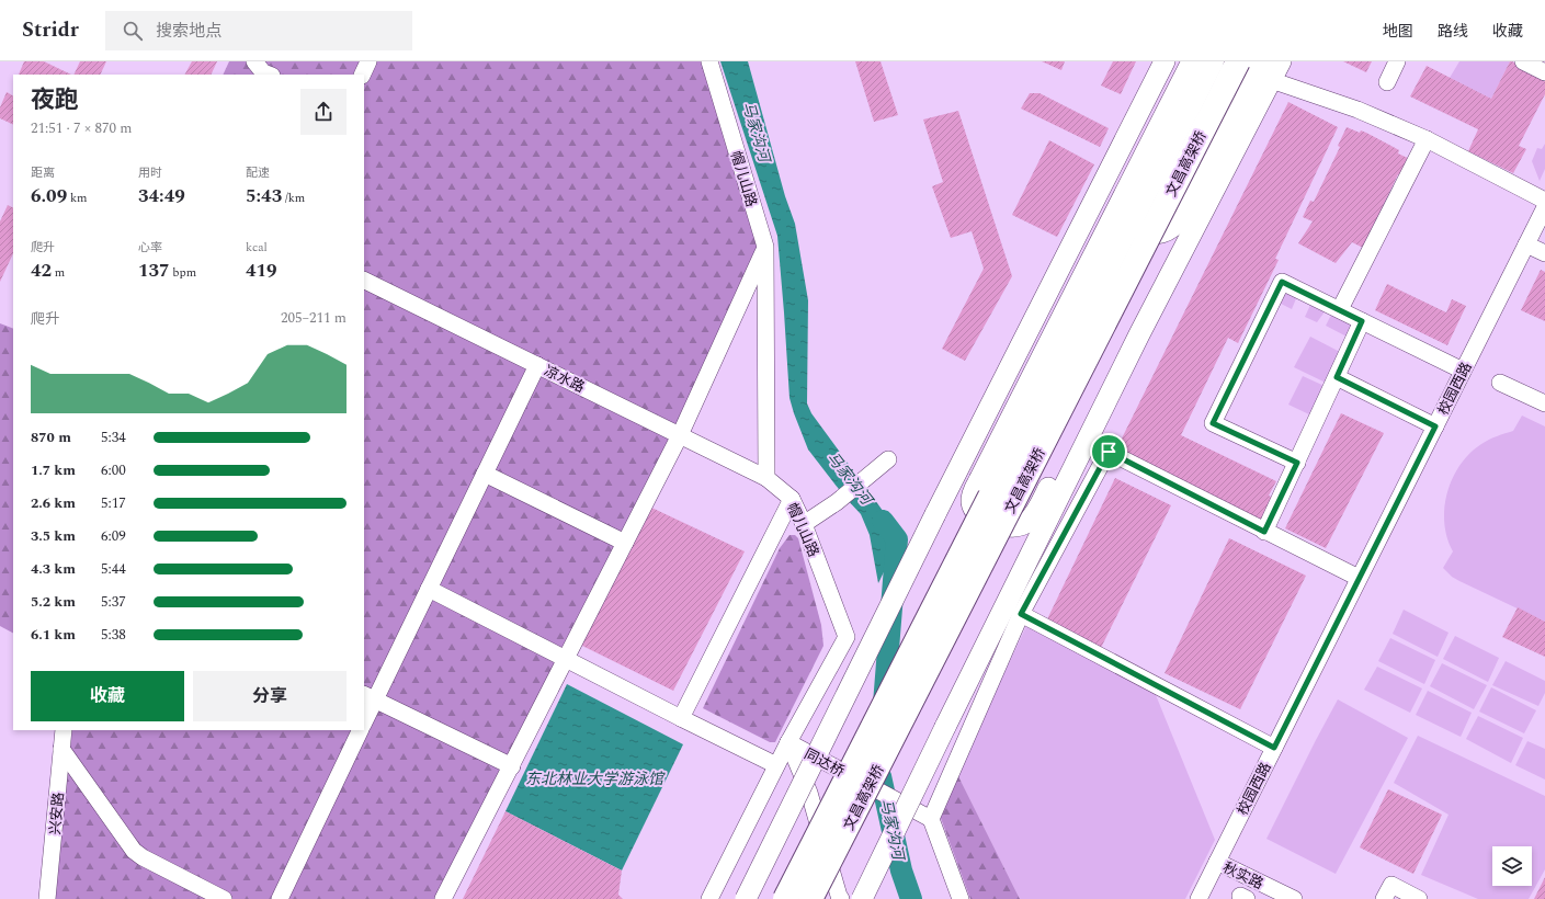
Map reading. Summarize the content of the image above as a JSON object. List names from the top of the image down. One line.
{"streets":{"highway":["文昌高架桥"],"street":["帽儿山路","凉水路","校园西路","同达桥","兴安路","秋实路"]},"crossings":[["帽儿山路","凉水路"],["帽儿山路","同达桥"],["校园西路","秋实路"]],"water":["马家沟河","东北林业大学游泳馆"],"page":{"header":"Stridr","search":"搜索地点","nav":["地图","路线","收藏"],"heading":["夜跑","21:51 · 7 × 870 m"],"stats":[["距离","6.09 km"],["用时","34:49"],["配速","5:43 /km"],["爬升","42 m"],["心率","137 bpm"],["kcal","419"]],"chart":["爬升","205–211 m"],"list":[{"name":"870 m","note":"5:34"},{"name":"1.7 km","note":"6:00"},{"name":"2.6 km","note":"5:17"},{"name":"3.5 km","note":"6:09"},{"name":"4.3 km","note":"5:44"},{"name":"5.2 km","note":"5:37"},{"name":"6.1 km","note":"5:38"}],"buttons":["收藏","分享"]}}
